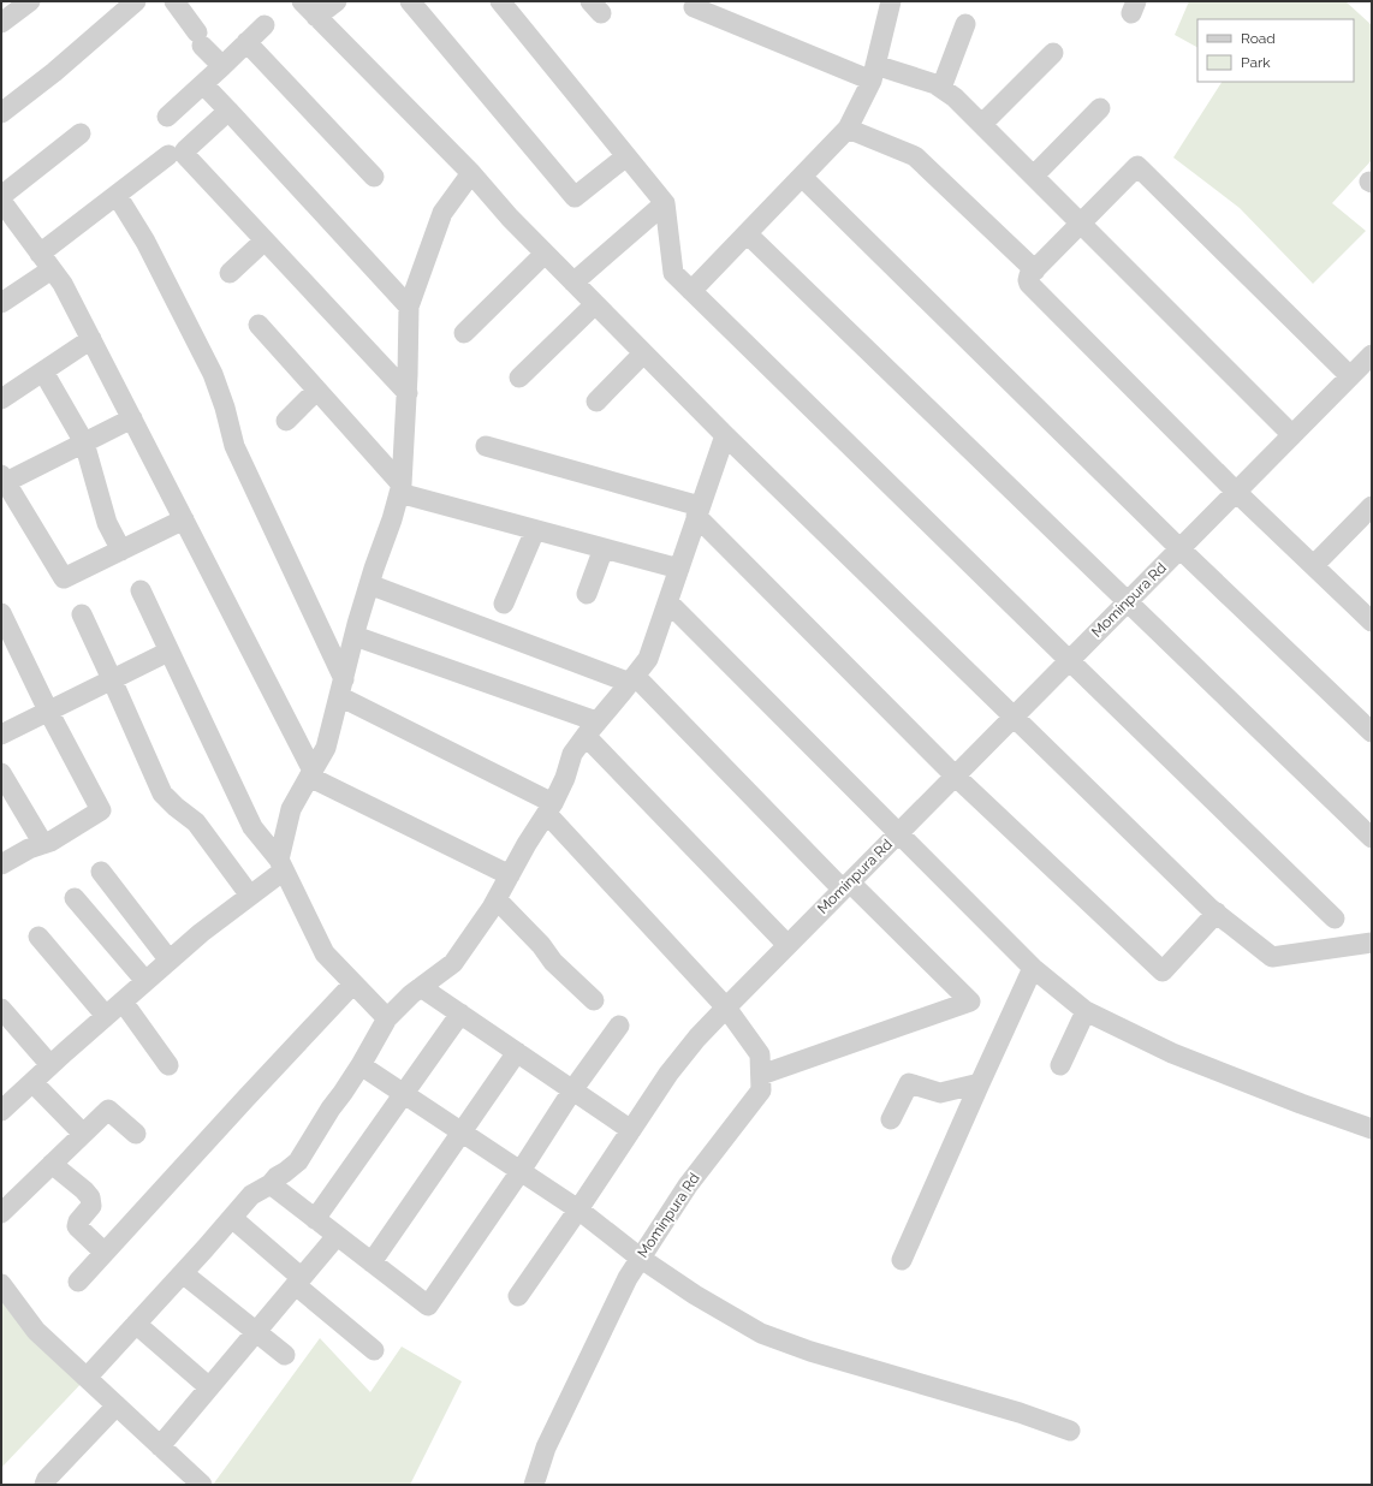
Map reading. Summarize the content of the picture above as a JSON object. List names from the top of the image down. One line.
{"streets":{"street":["Mominpura Rd"]},"legend":["Road","Park"]}
